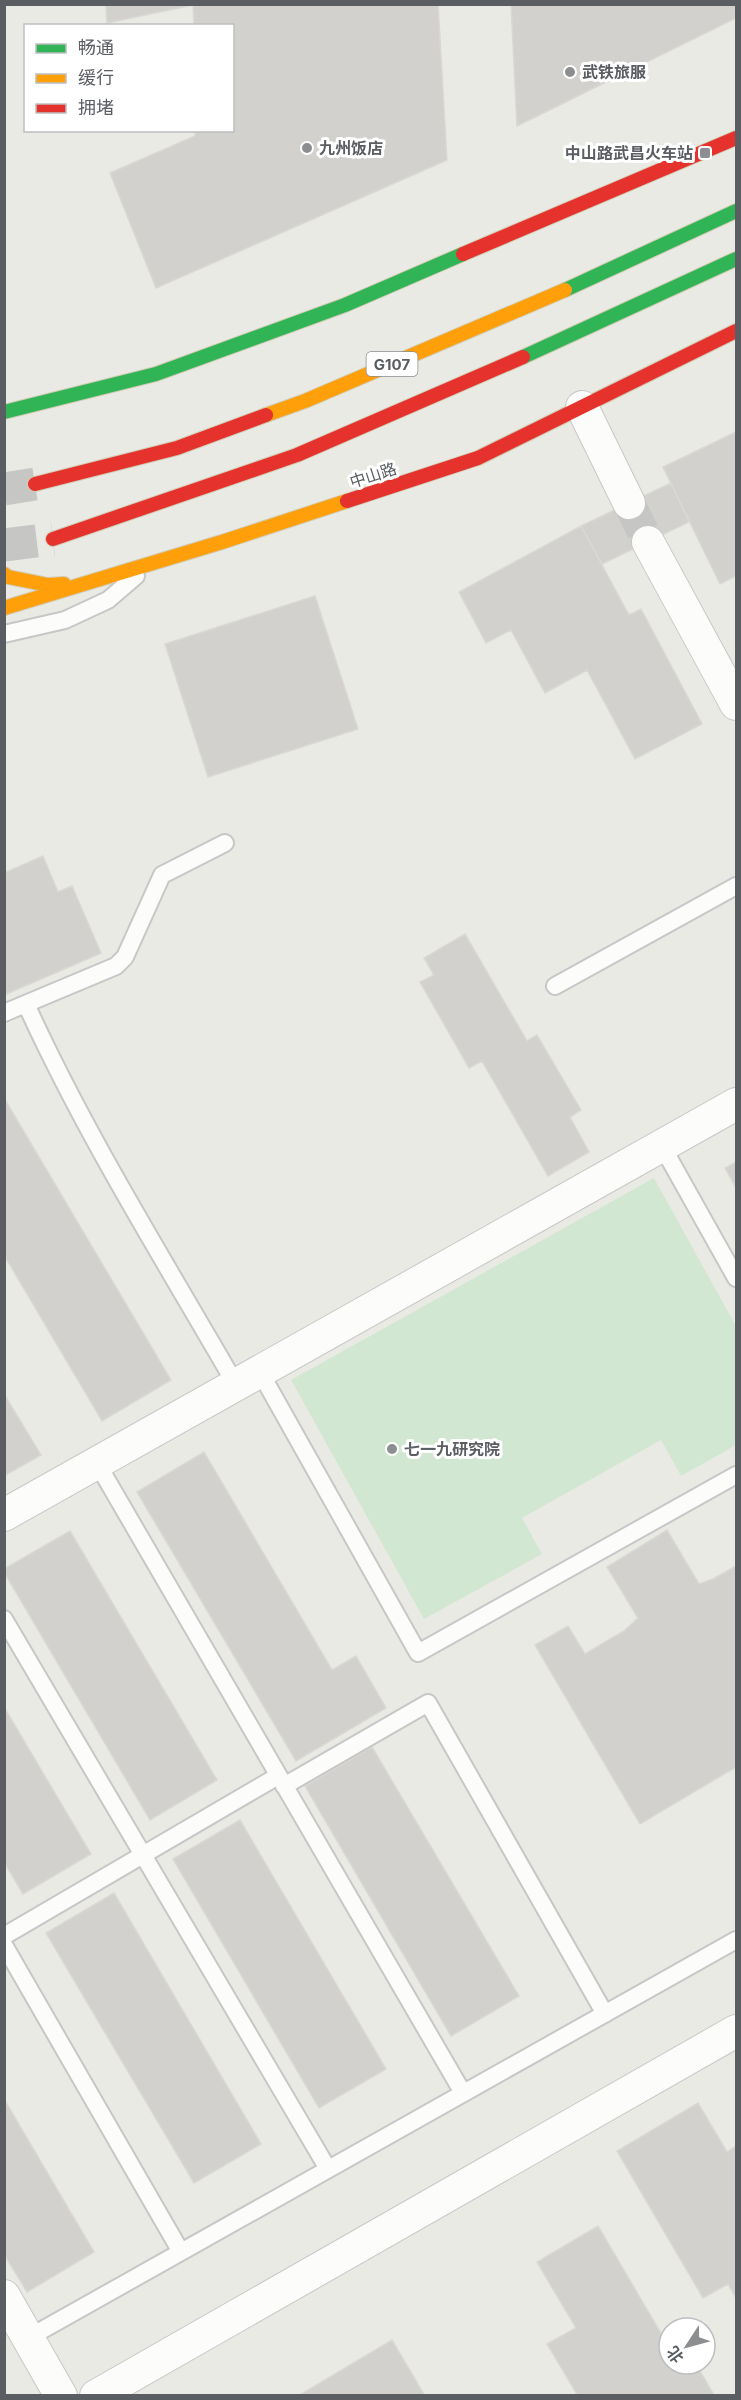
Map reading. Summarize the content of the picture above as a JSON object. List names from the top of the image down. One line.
{"streets":{"main road":["G107","中山路"]},"places":{"other":["武铁旅服","九州饭店","七一九研究院"],"transit":["中山路武昌火车站"]},"legend":["畅通","缓行","拥堵"],"north":"bottom left"}
